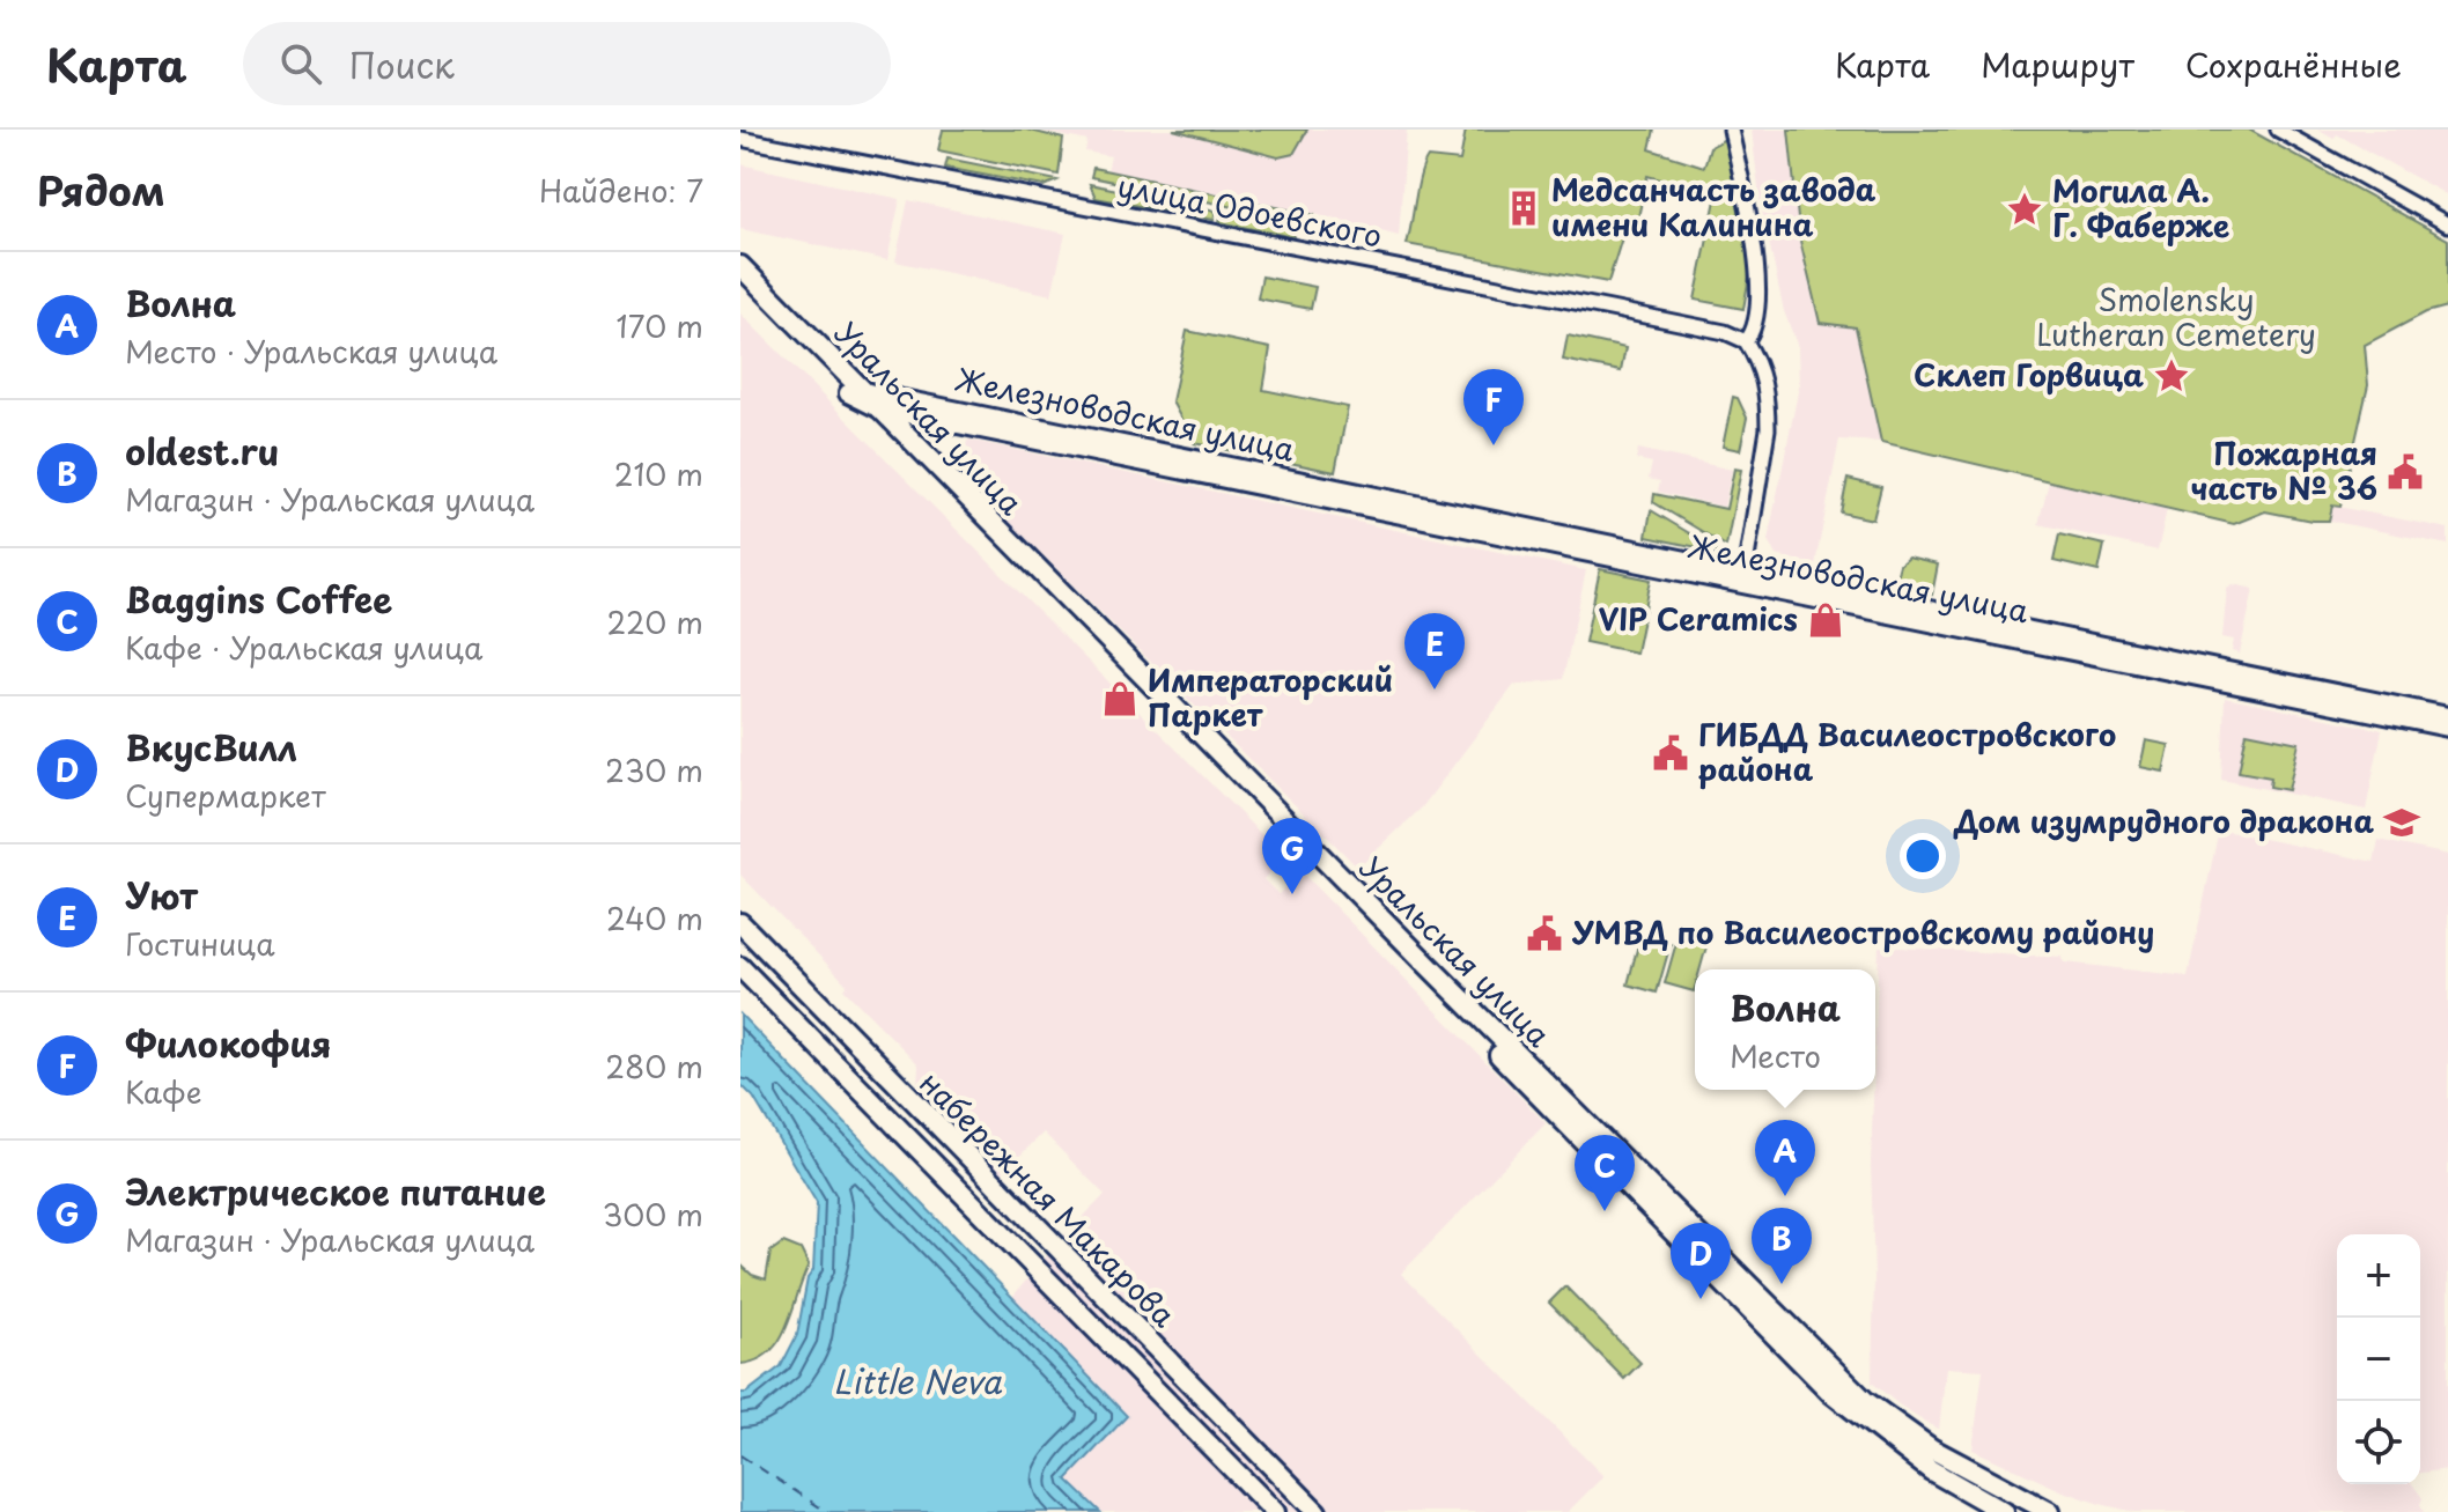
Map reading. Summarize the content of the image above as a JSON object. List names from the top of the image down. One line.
{"streets":{"main road":["Уральская улица","набережная Макарова"],"street":["улица Одоевского","Железноводская улица"]},"crossings":[["Железноводская улица","Уральская улица"]],"water":["Little Neva"],"parks":["Smolensky Lutheran Cemetery"],"places":{"building":["Медсанчасть завода имени Калинина"],"place":["Могила А. Г. Фаберже","Склеп Горвица"],"public building":["Пожарная часть № 36","ГИБДД Василеостровского района","УМВД по Василеостровскому району"],"shop":["VIP Ceramics","Императорский Паркет"],"school or university":["Дом изумрудного дракона"]},"page":{"header":"Карта","search":"Поиск","nav":["Карта","Маршрут","Сохранённые"],"heading":["Рядом","Найдено: 7"],"list":[{"mark":"A","name":"Волна","note":"Место · Уральская улица","value":"170 m"},{"mark":"B","name":"oldest.ru","note":"Магазин · Уральская улица","value":"210 m"},{"mark":"C","name":"Baggins Coffee","note":"Кафе · Уральская улица","value":"220 m"},{"mark":"D","name":"ВкусВилл","note":"Супермаркет","value":"230 m"},{"mark":"E","name":"Уют","note":"Гостиница","value":"240 m"},{"mark":"F","name":"Филокофия","note":"Кафе","value":"280 m"},{"mark":"G","name":"Электрическое питание","note":"Магазин · Уральская улица","value":"300 m"}],"pins":["F","E","G","A","C","B","D"],"popup":["Волна","Место"],"map_buttons":["+","−"]}}
